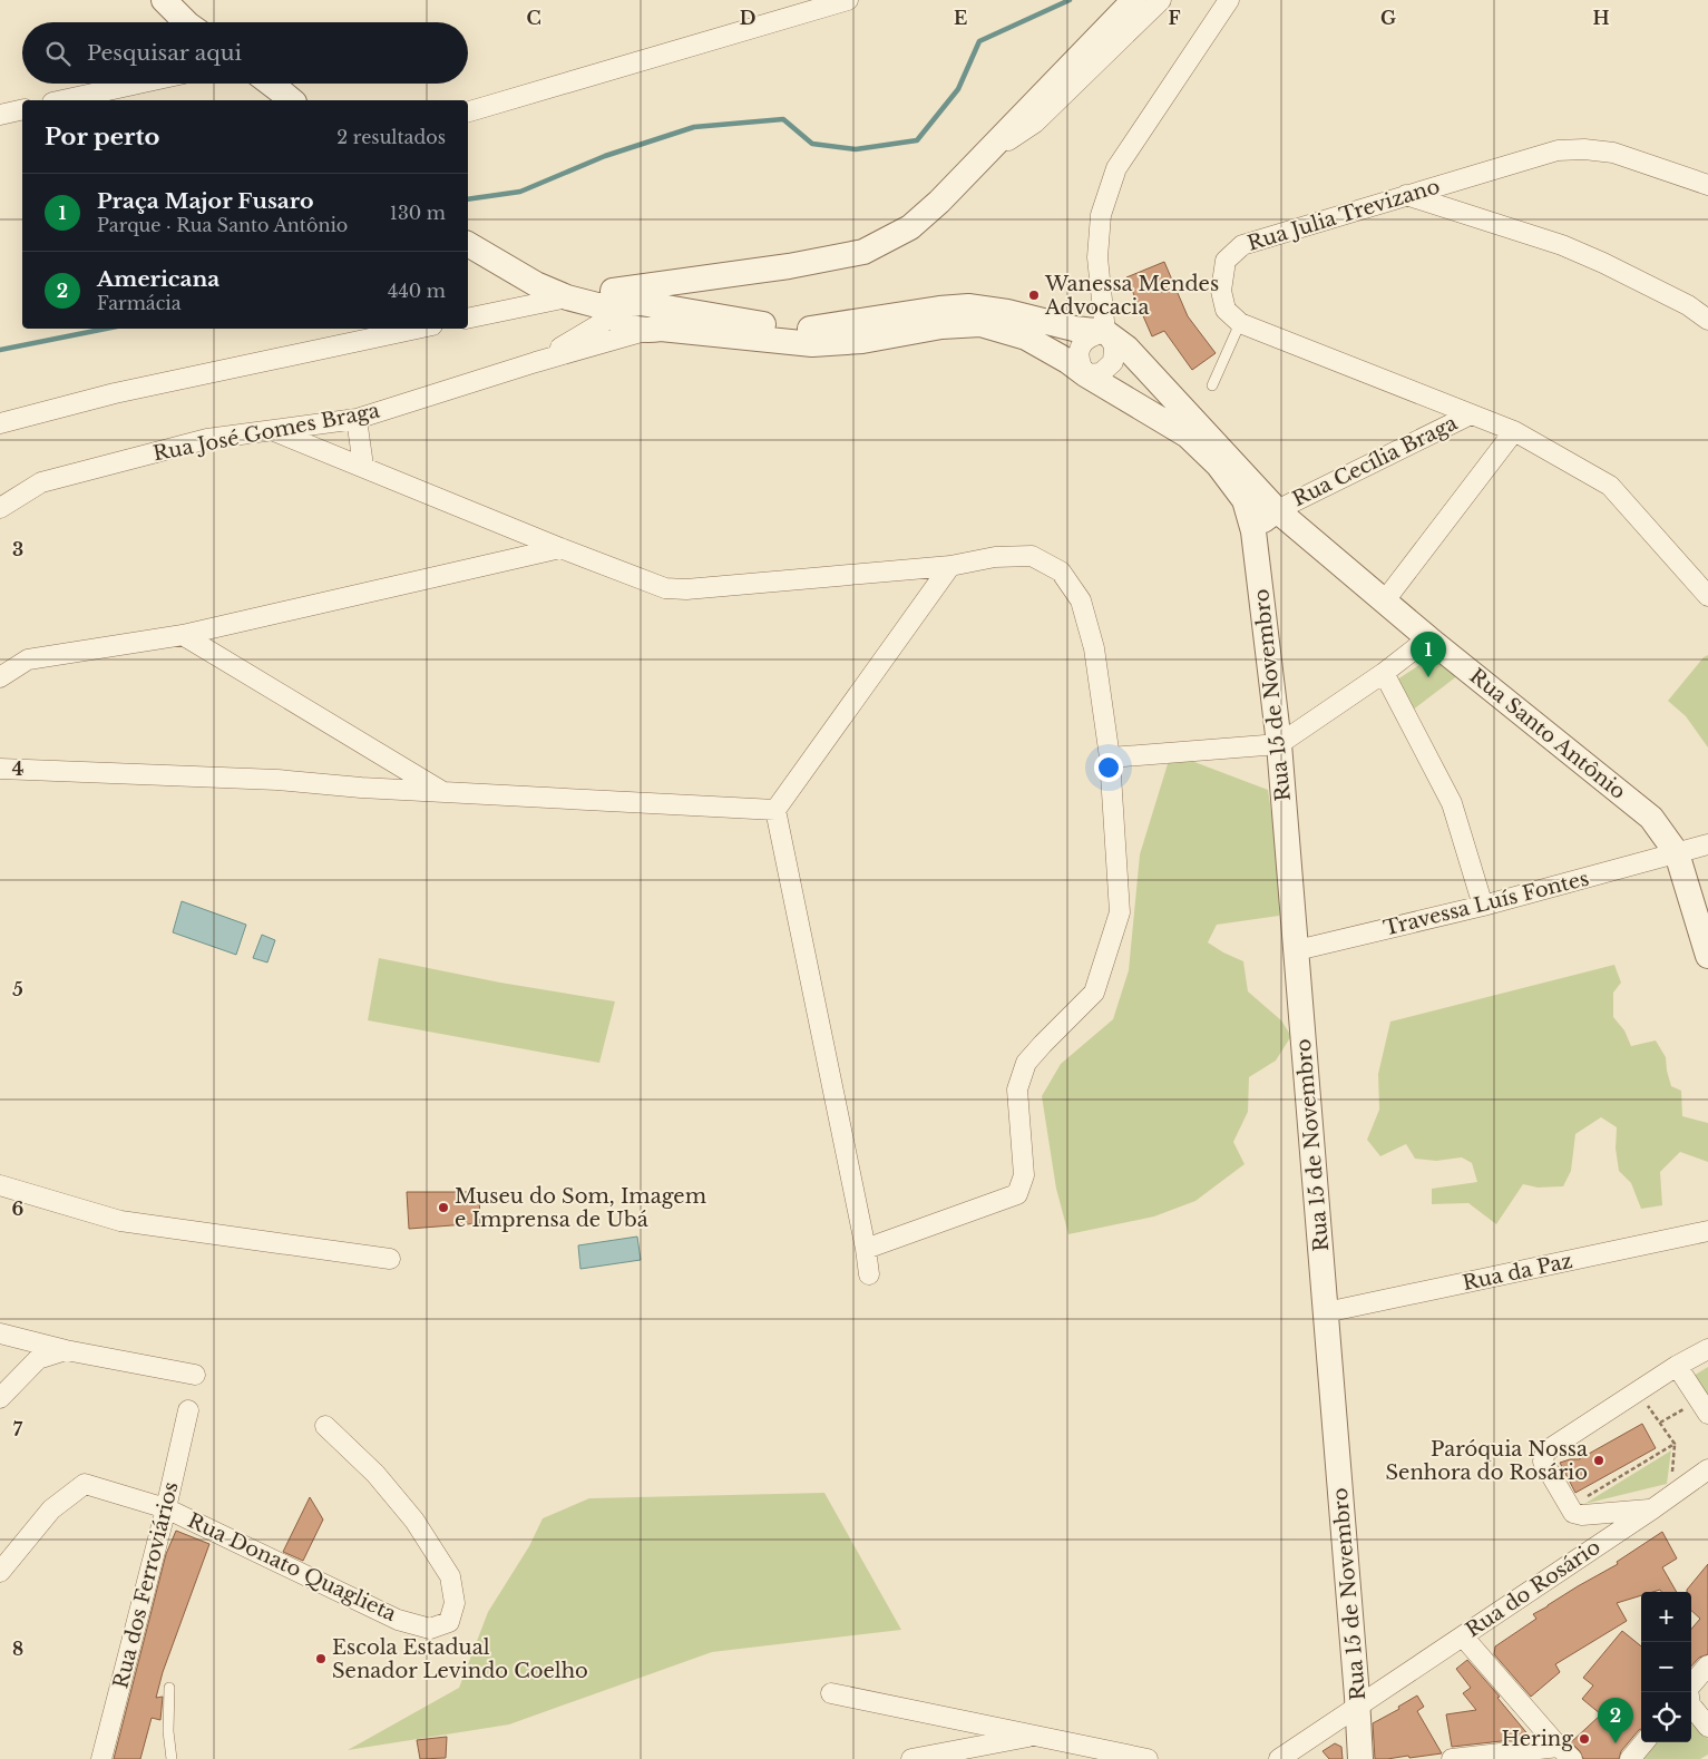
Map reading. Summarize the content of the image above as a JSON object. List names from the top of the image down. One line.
{"streets":{"street":["Rua Julia Trevizano","Rua José Gomes Braga","Rua Cecília Braga","Rua 15 de Novembro","Rua Santo Antônio","Travessa Luís Fontes","Rua da Paz","Rua Donato Quaglieta","Rua dos Ferroviários","Rua do Rosário"]},"crossings":[["Rua Cecília Braga","Rua Santo Antônio"],["Rua 15 de Novembro","Rua Santo Antônio"],["Rua 15 de Novembro","Travessa Luís Fontes"],["Rua 15 de Novembro","Rua da Paz"],["Rua 15 de Novembro","Rua do Rosário"],["Rua Santo Antônio","Travessa Luís Fontes"],["Rua Donato Quaglieta","Rua dos Ferroviários"]],"places":["Wanessa Mendes Advocacia","Museu do Som, Imagem e Imprensa de Ubá","Paróquia Nossa Senhora do Rosário","Escola Estadual Senador Levindo Coelho","Hering"],"page":{"search":"Pesquisar aqui","heading":["Por perto","2 resultados"],"list":[{"mark":"1","name":"Praça Major Fusaro","note":"Parque · Rua Santo Antônio","value":"130 m"},{"mark":"2","name":"Americana","note":"Farmácia","value":"440 m"}],"pins":["1","2"],"map_buttons":["+","−"]},"grid":{"columns":["C","D","E","F","G","H"],"rows":["3","4","5","6","7","8"]}}
